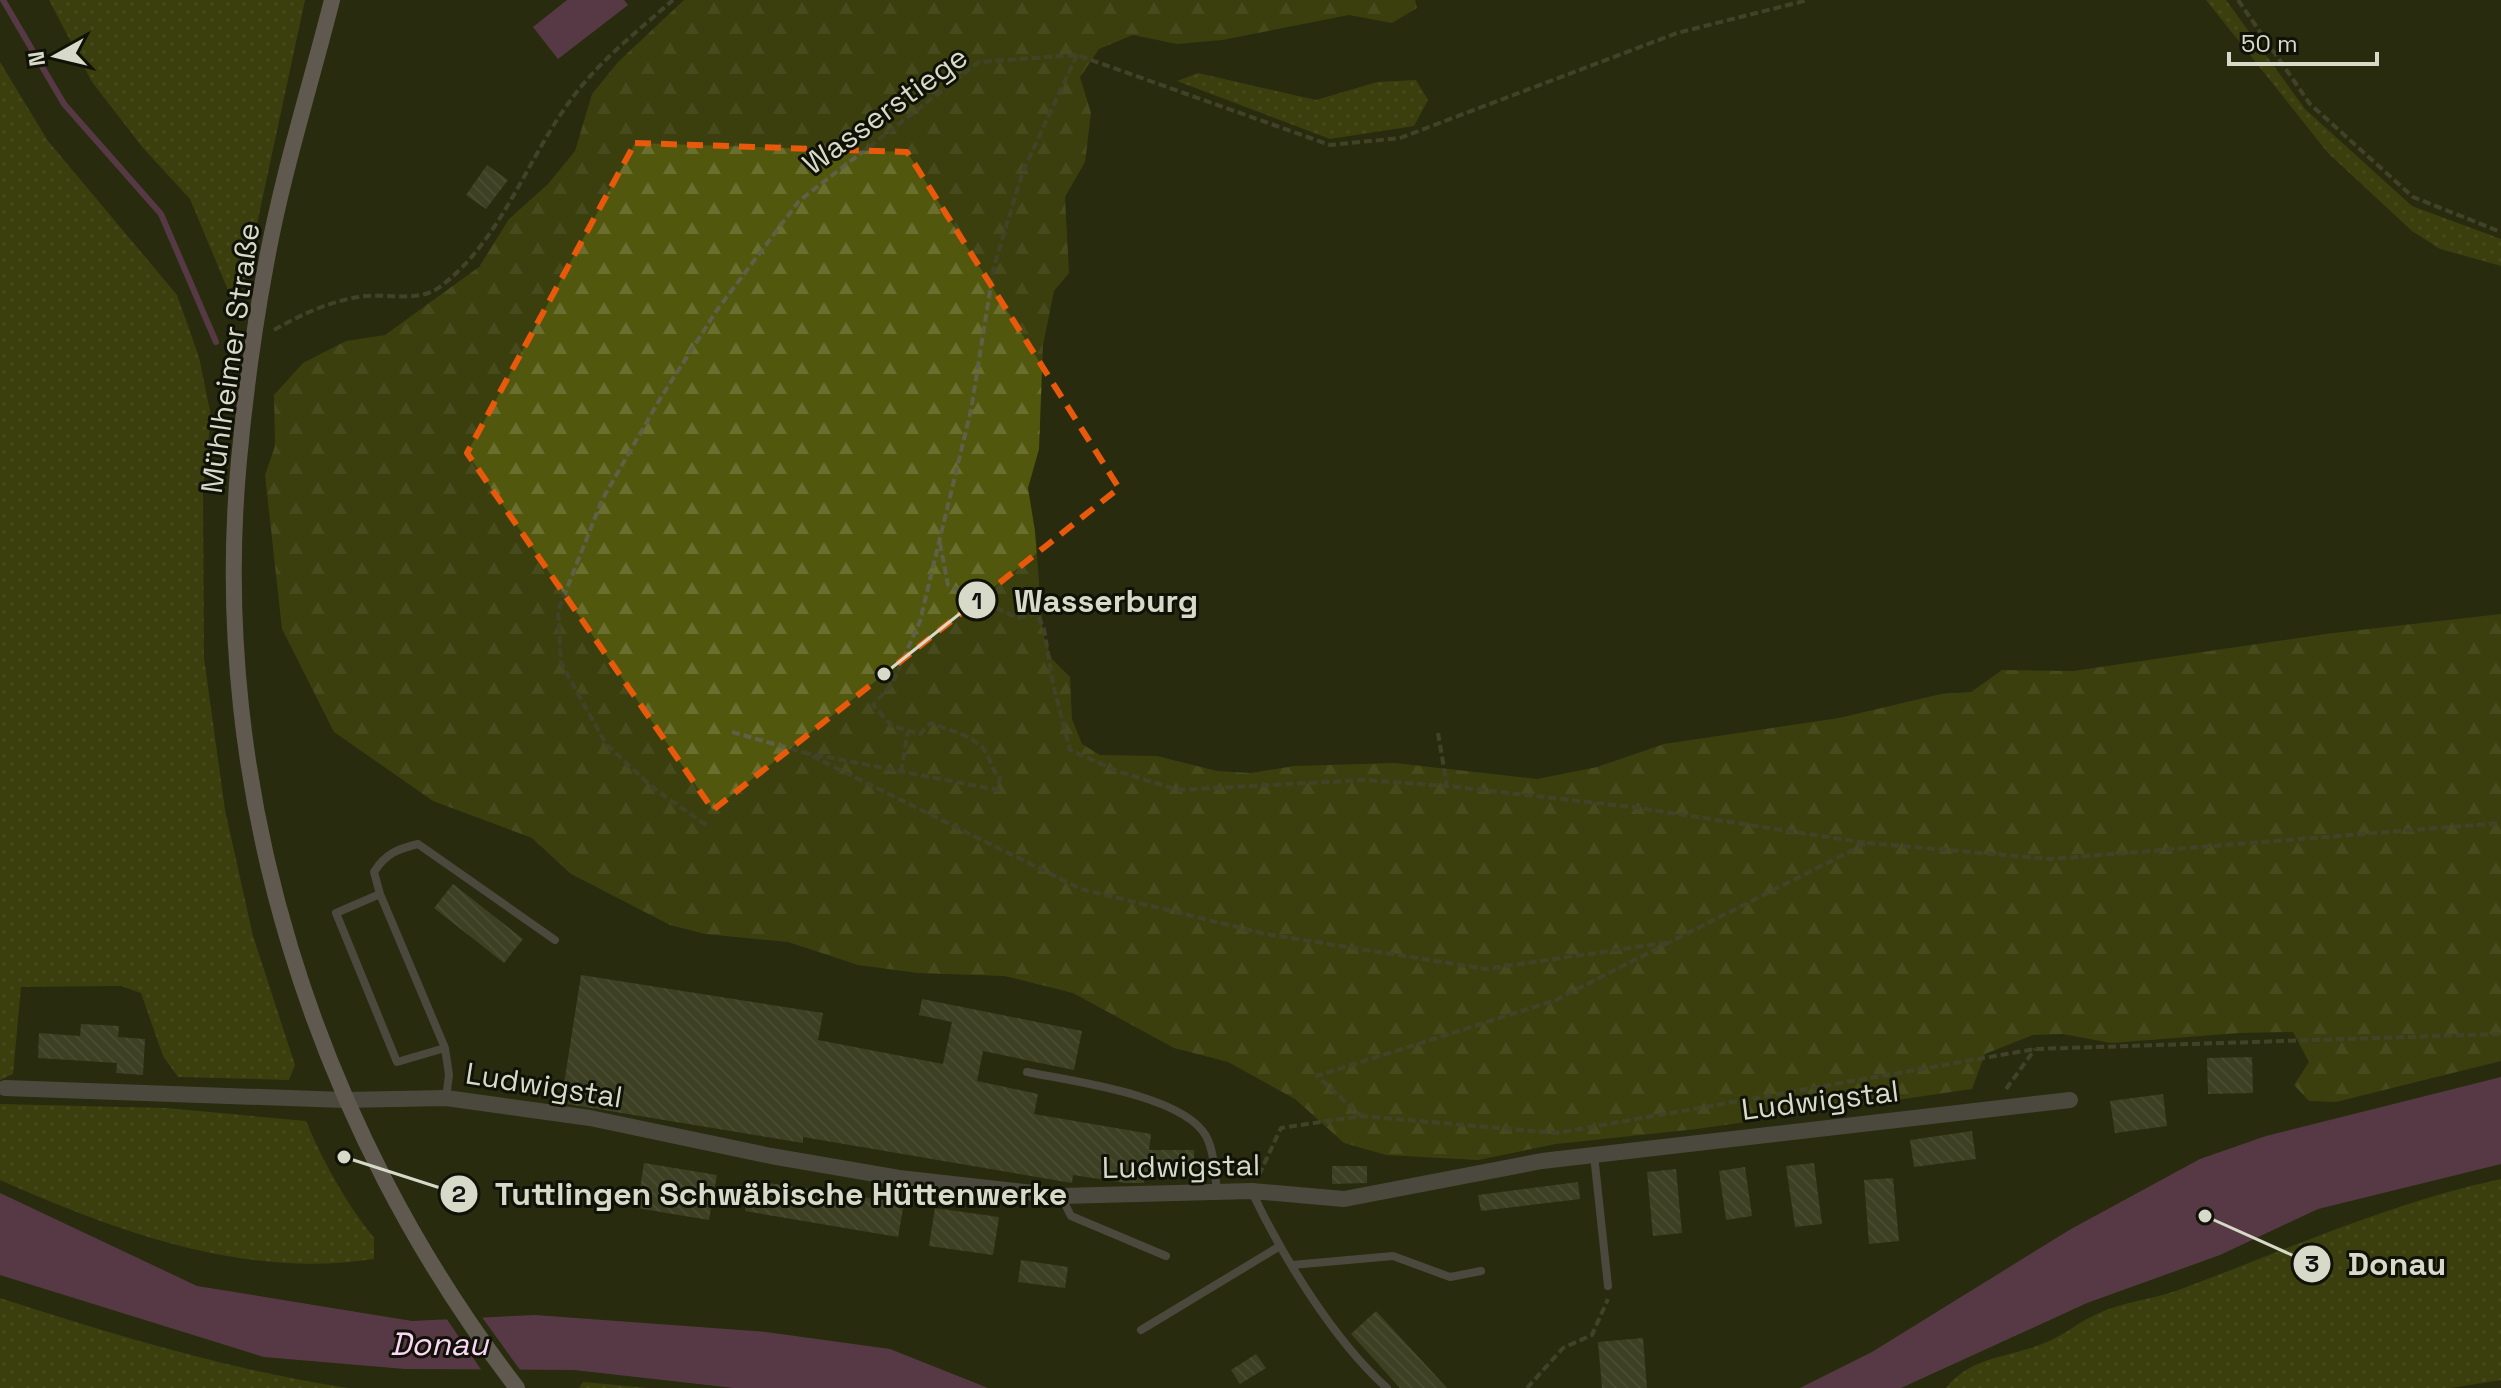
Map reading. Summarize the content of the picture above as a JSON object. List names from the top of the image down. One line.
{"streets":{"main road":["Mühlheimer Straße"],"street":["Ludwigstal"],"path":["Wasserstiege"]},"crossings":[["Mühlheimer Straße","Ludwigstal"]],"water":["Donau"],"places":["Wasserburg","Tuttlingen Schwäbische Hüttenwerke","Donau"],"scale_bar":"50 m","north":"left"}
